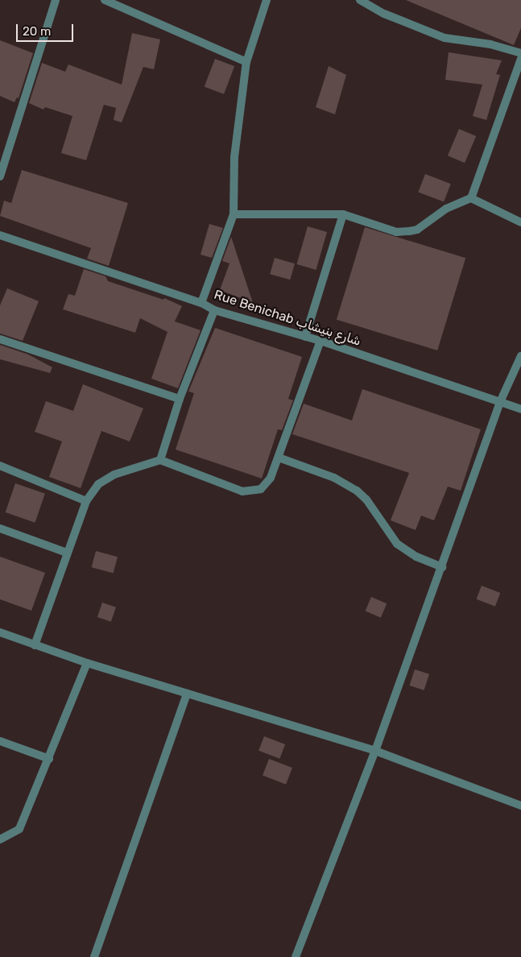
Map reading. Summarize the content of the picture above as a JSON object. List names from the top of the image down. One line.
{"streets":{"street":["Rue Benichab شارع بنيشاب"]},"scale_bar":"20 m"}
